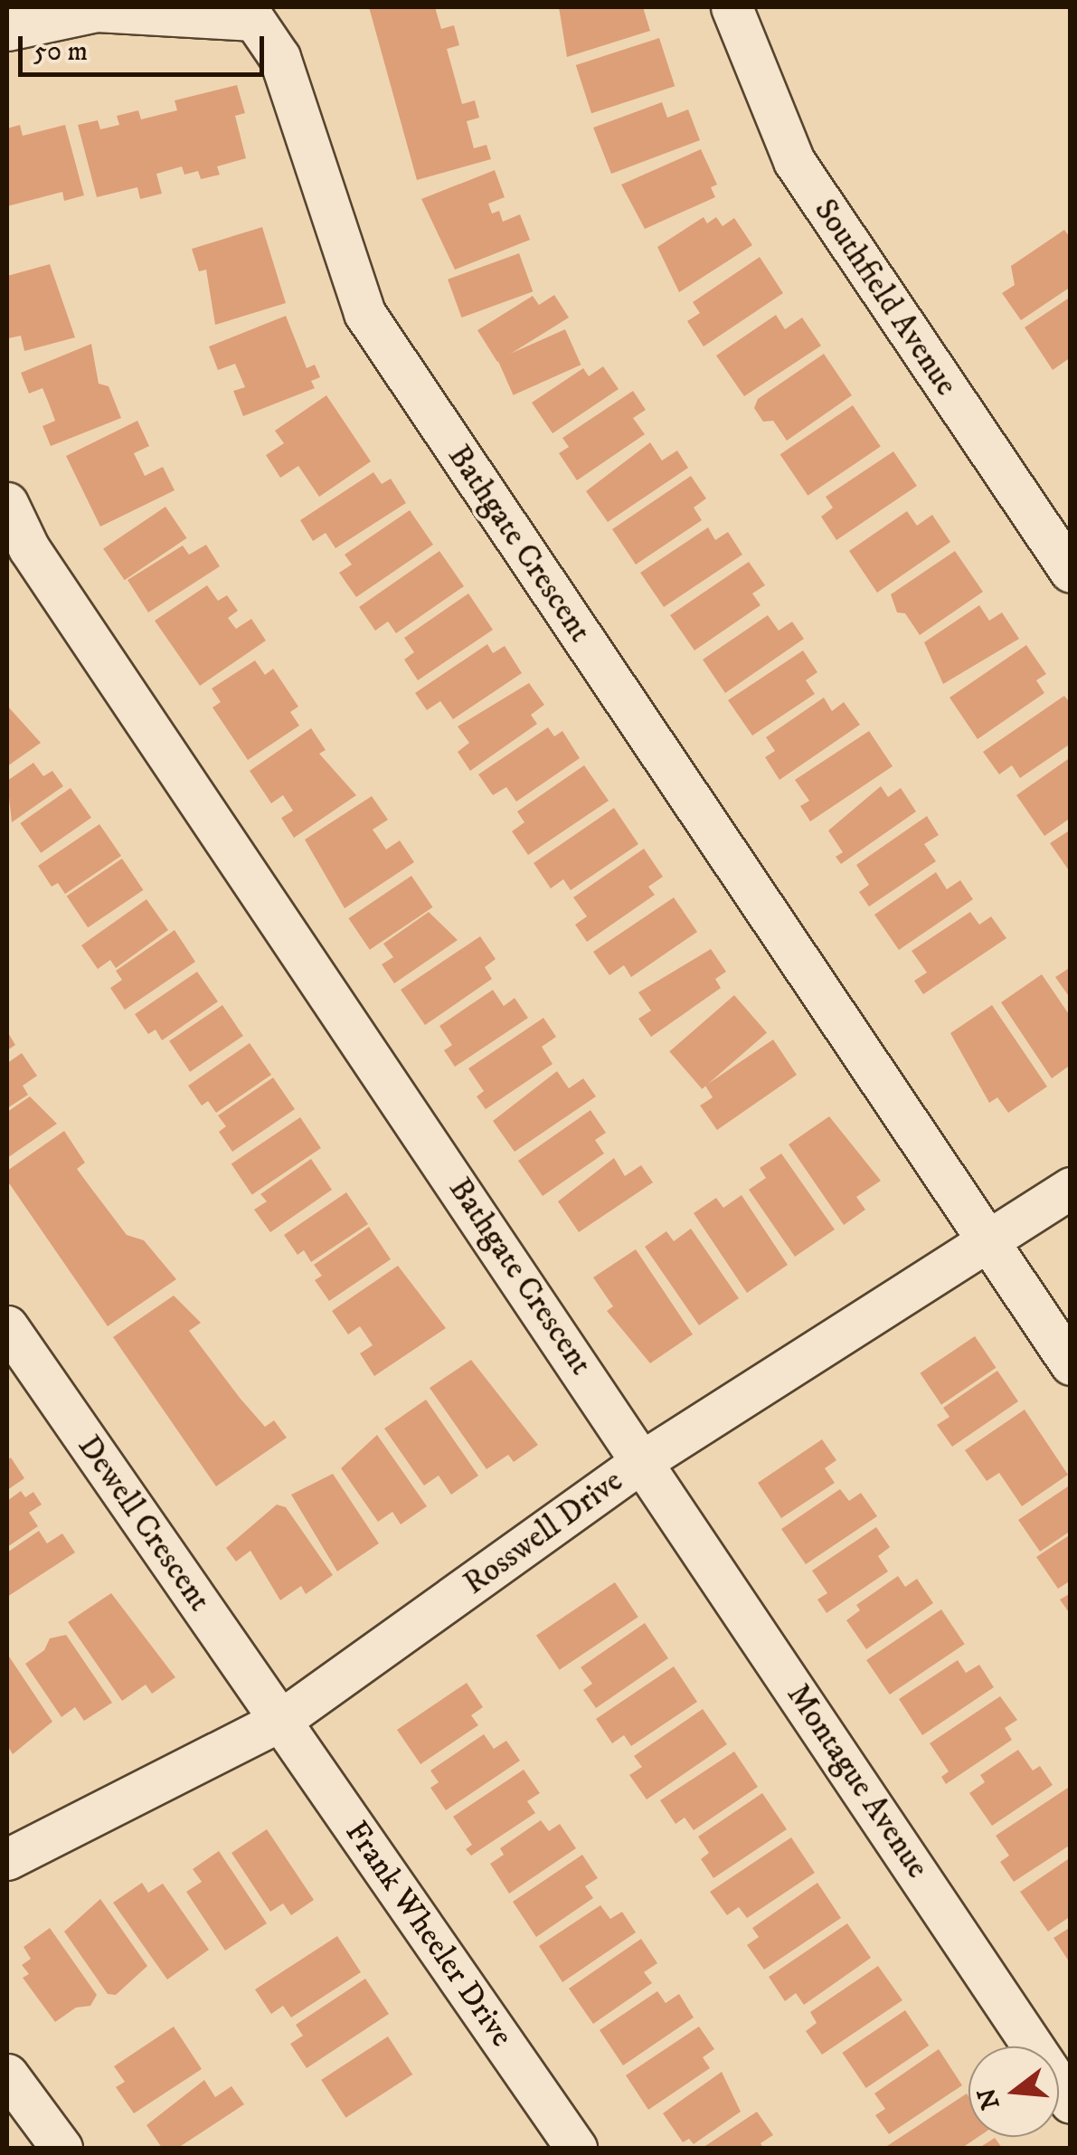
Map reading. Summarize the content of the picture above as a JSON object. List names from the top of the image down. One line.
{"streets":{"street":["Southfield Avenue","Bathgate Crescent","Dewell Crescent","Rosswell Drive","Montague Avenue","Frank Wheeler Drive"]},"crossings":[["Bathgate Crescent","Rosswell Drive"],["Bathgate Crescent","Montague Avenue"],["Dewell Crescent","Rosswell Drive"],["Dewell Crescent","Frank Wheeler Drive"],["Rosswell Drive","Montague Avenue"],["Rosswell Drive","Frank Wheeler Drive"]],"scale_bar":"50 m","north":"left"}
